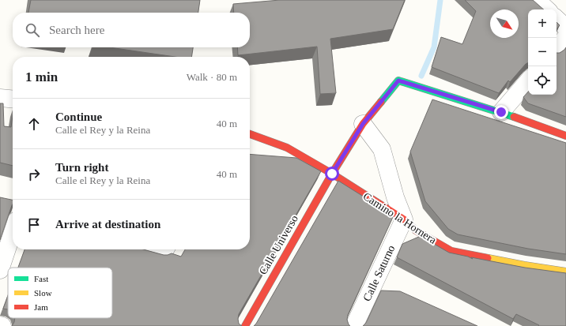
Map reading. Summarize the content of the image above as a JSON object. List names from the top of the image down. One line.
{"streets":{"street":["Camino la Hornera","Calle Universo","Calle Saturno"]},"crossings":[["Camino la Hornera","Calle Universo"],["Camino la Hornera","Calle Saturno"]],"legend":["Fast","Slow","Jam"],"north":"bottom right","page":{"map_buttons":["+","−"],"search":"Search here","heading":["1 min","Walk · 80 m"],"list":[["Continue","Calle el Rey y la Reina","40 m"],["Turn right","Calle el Rey y la Reina","40 m"],"Arrive at destination"]}}
